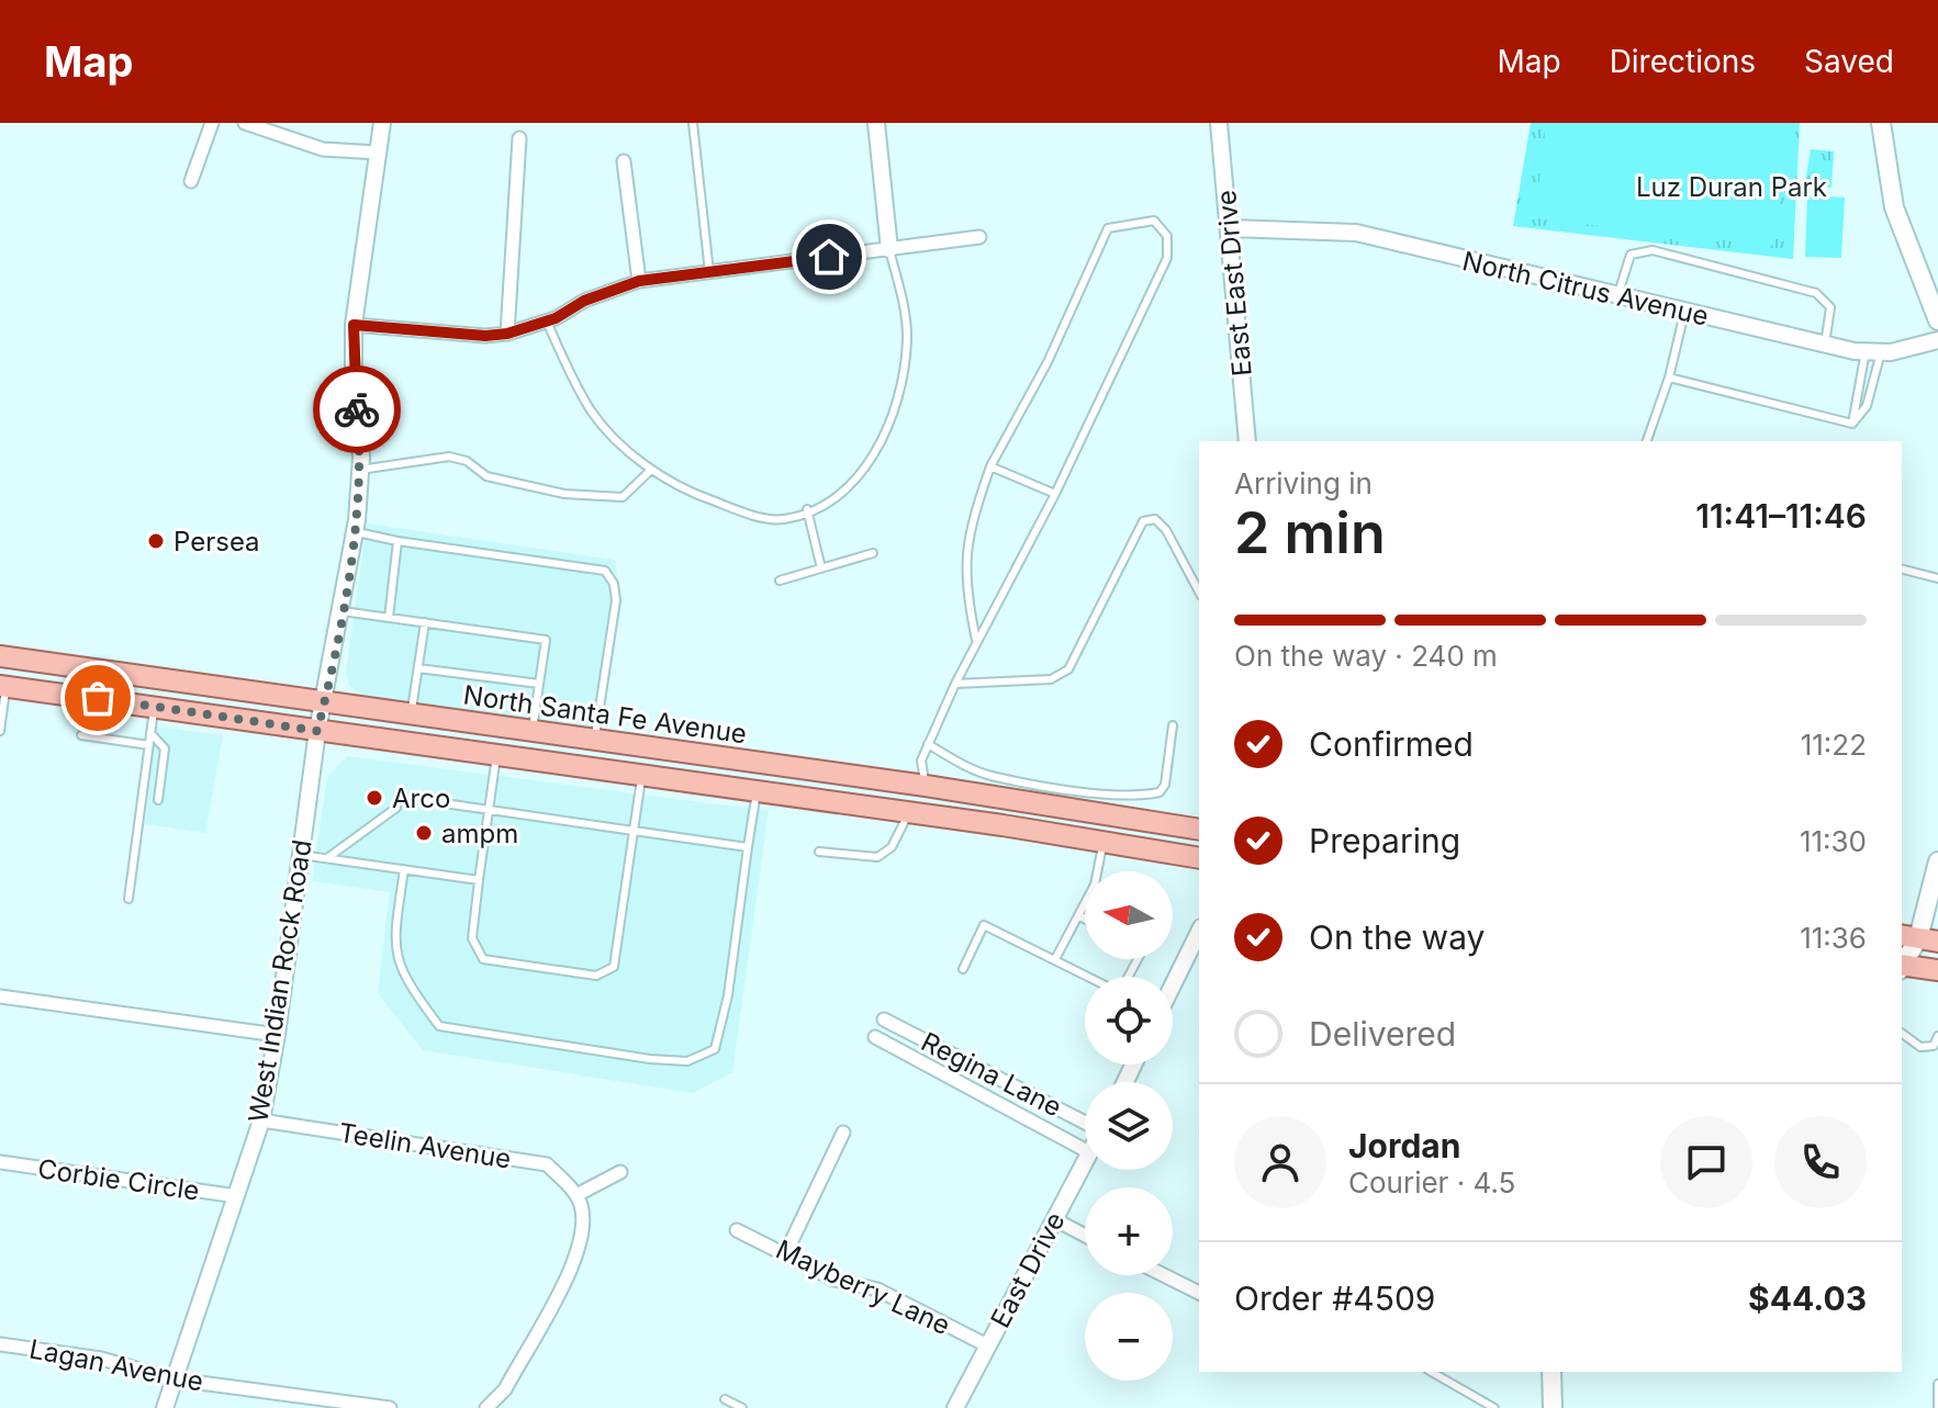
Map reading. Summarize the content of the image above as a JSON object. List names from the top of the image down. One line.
{"streets":{"main road":["North Santa Fe Avenue"],"street":["East East Drive","North Citrus Avenue","West Indian Rock Road","Regina Lane","Teelin Avenue","Corbie Circle","East Drive","Mayberry Lane","Lagan Avenue"]},"crossings":[["East East Drive","North Citrus Avenue"],["North Santa Fe Avenue","West Indian Rock Road"],["West Indian Rock Road","Teelin Avenue"],["West Indian Rock Road","Corbie Circle"],["West Indian Rock Road","Lagan Avenue"],["East Drive","Mayberry Lane"]],"parks":["Luz Duran Park"],"places":["Persea","Arco","ampm"],"north":"left","page":{"header":"Map","nav":["Map","Directions","Saved"],"heading":["2 min","Arriving in","11:41–11:46"],"panel":["Jordan","Courier · 4.5","Order #4509","$44.03"],"bar":"On the way · 240 m","list":[["Confirmed","11:22"],["Preparing","11:30"],["On the way","11:36"],"Delivered"],"map_buttons":["+","−"]}}
